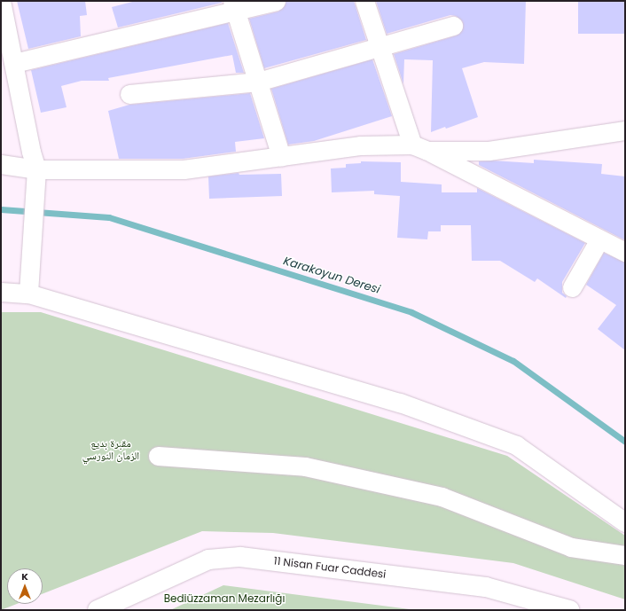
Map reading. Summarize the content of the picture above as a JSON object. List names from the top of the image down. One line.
{"streets":{"main road":["11 Nisan Fuar Caddesi"]},"water":["Karakoyun Deresi"],"parks":["مقبرة بديع الزمان النورسي","Bediüzzaman Mezarlığı"],"north":"top"}
